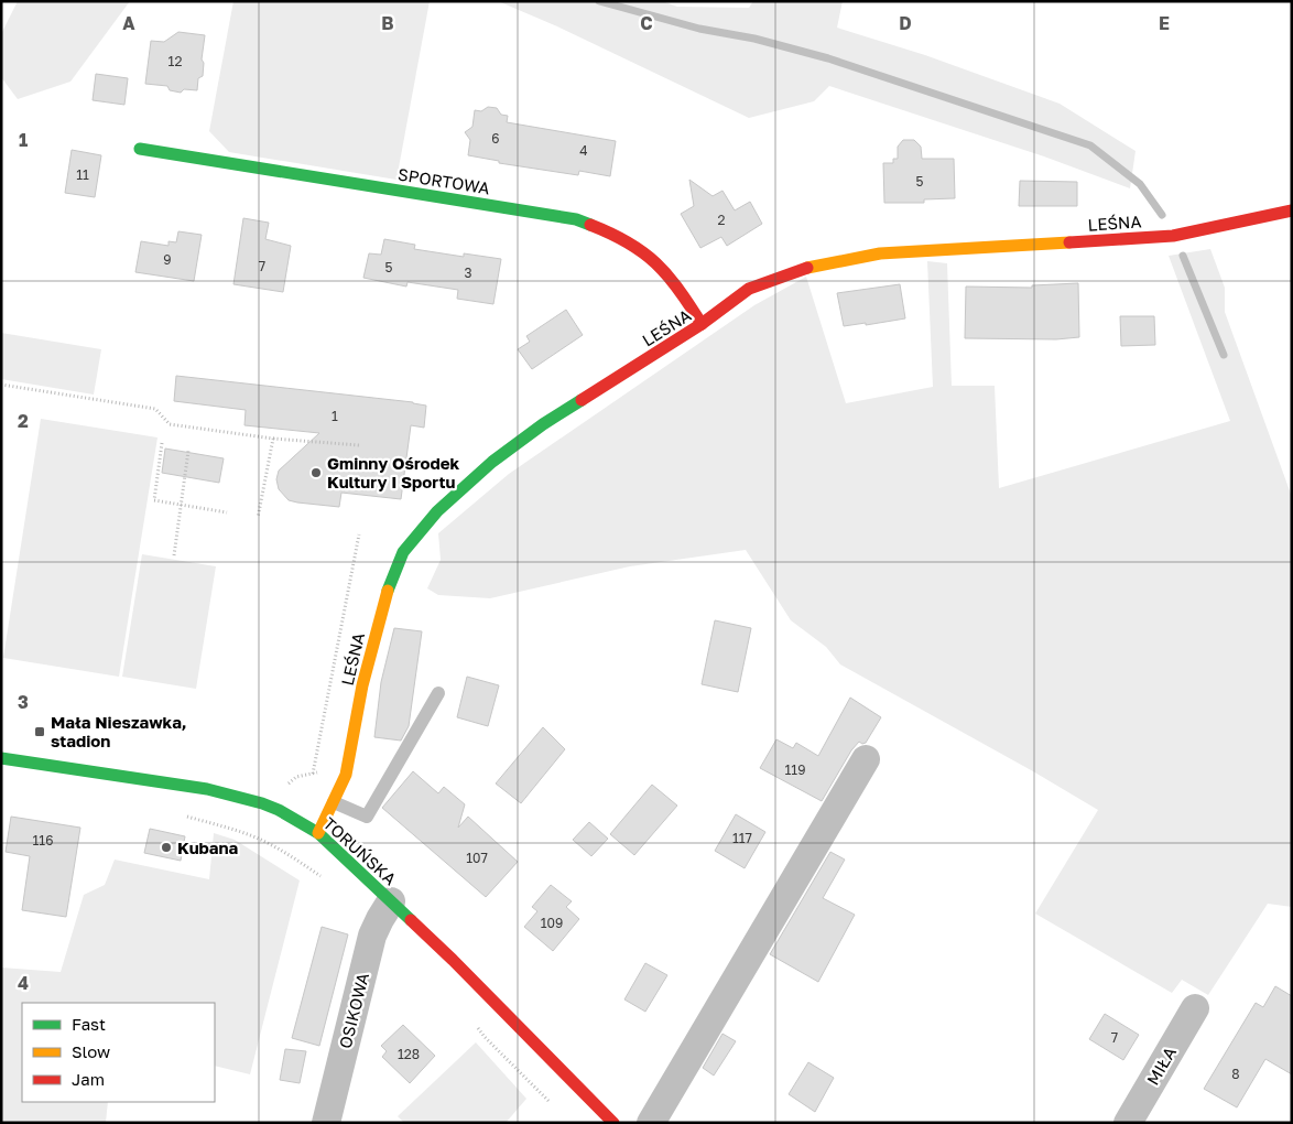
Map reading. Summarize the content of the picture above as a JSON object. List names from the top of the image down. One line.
{"streets":{"street":["SPORTOWA","LEŚNA","TORUŃSKA","OSIKOWA","MIŁA"]},"crossings":[["SPORTOWA","LEŚNA"],["LEŚNA","TORUŃSKA"],["TORUŃSKA","OSIKOWA"]],"places":{"other":["Gminny Ośrodek Kultury I Sportu","Kubana"],"transit":["Mała Nieszawka, stadion"]},"house_numbers":["12","6","4","11","5","2","9","7","5","3","1","119","117","116","107","109","7","128","8"],"legend":["Fast","Slow","Jam"],"grid":{"columns":["A","B","C","D","E"],"rows":["1","2","3","4"]}}
